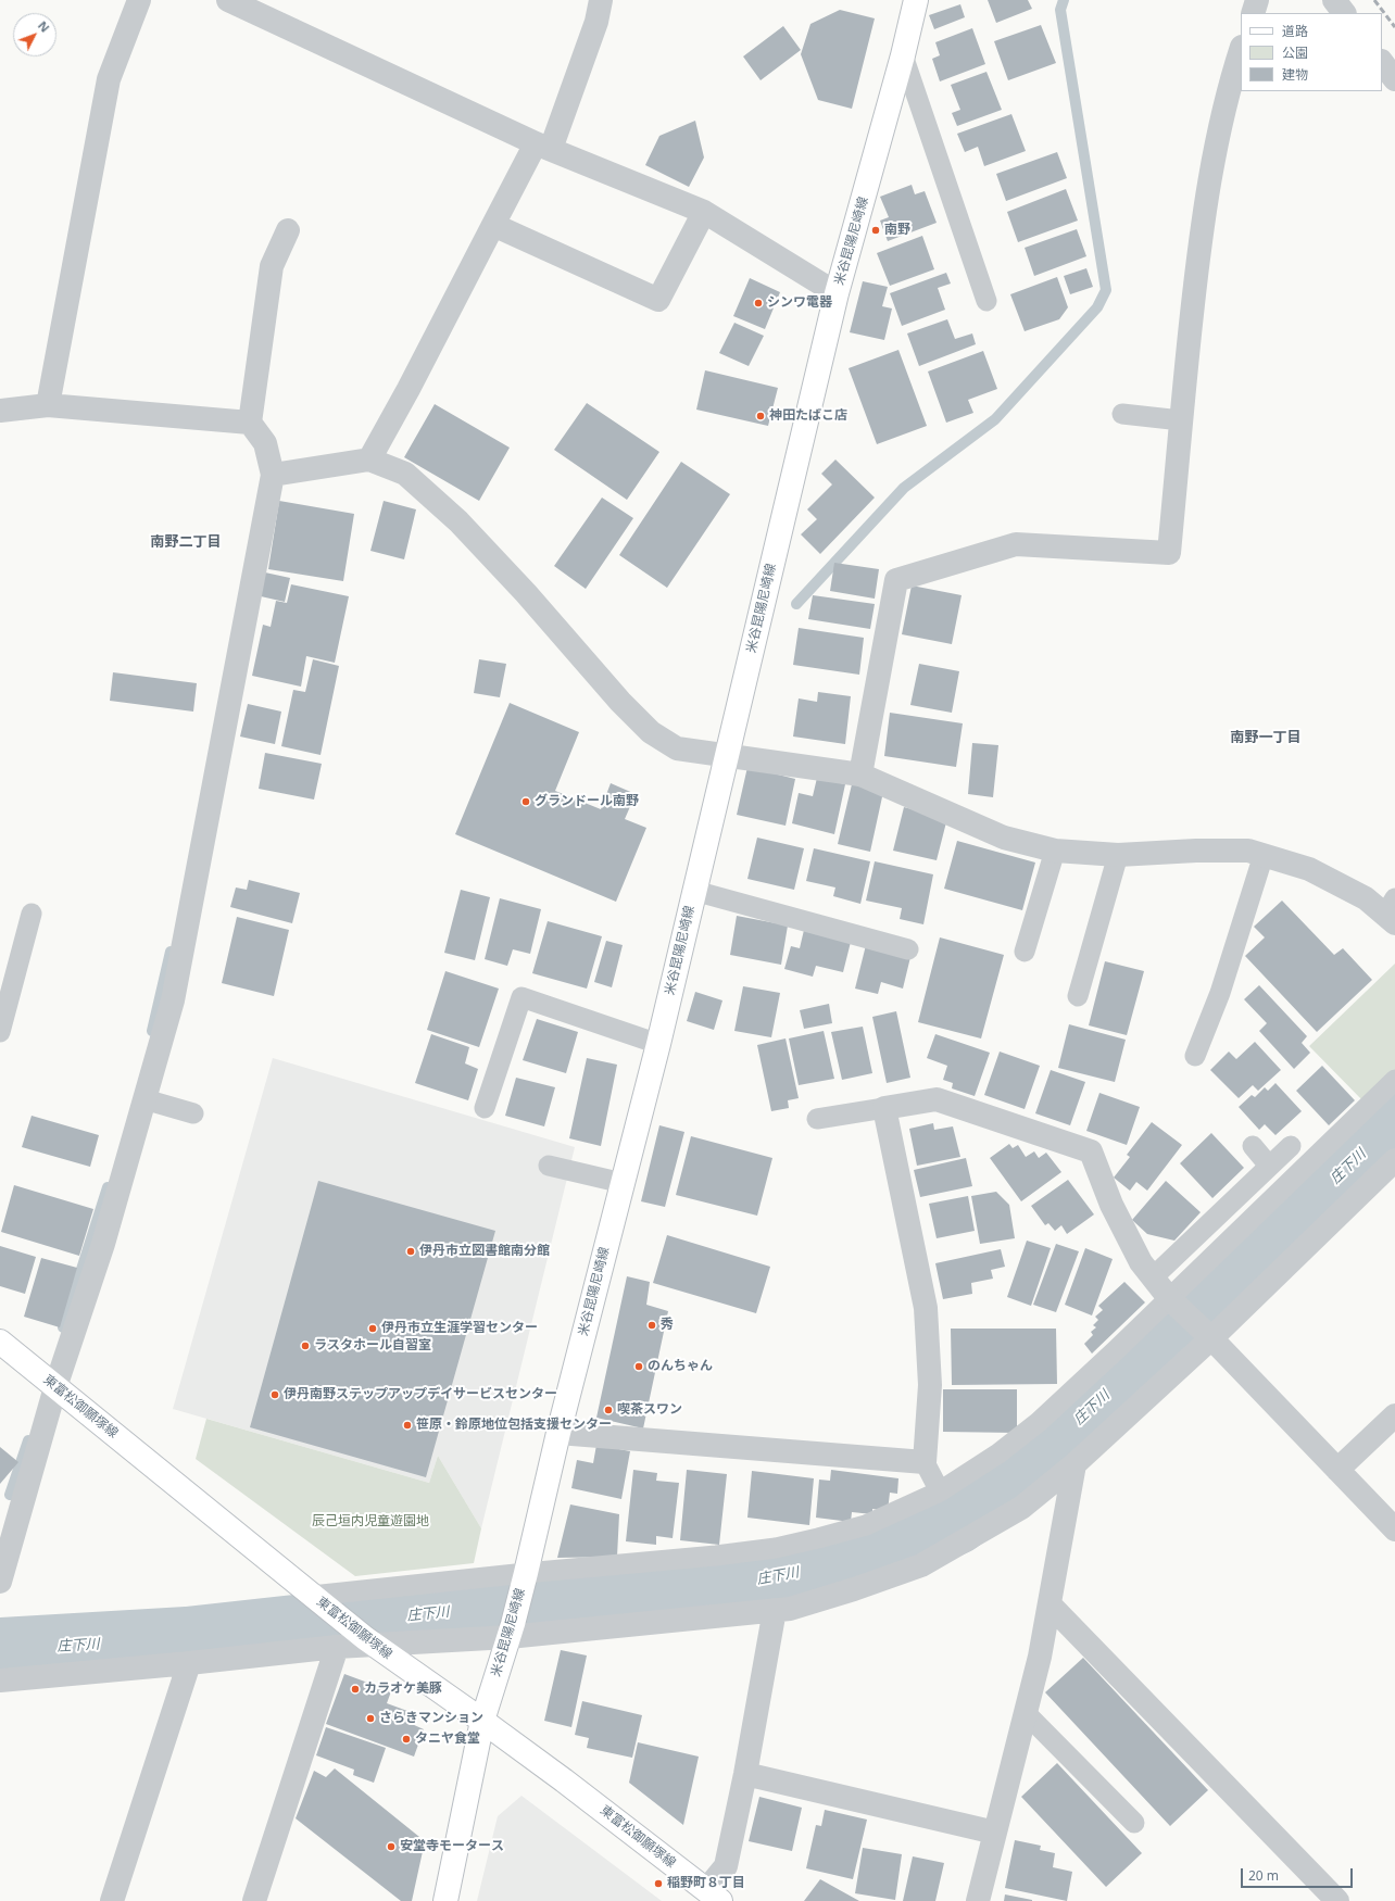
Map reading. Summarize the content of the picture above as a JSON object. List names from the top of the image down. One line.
{"streets":{"main road":["米谷昆陽尼崎線","東富松御願塚線"]},"crossings":[["米谷昆陽尼崎線","東富松御願塚線"]],"districts":["南野二丁目","南野一丁目"],"water":["庄下川"],"parks":["辰己垣内児童遊園地"],"places":["南野","シンワ電器","神田たばこ店","グランドール南野","伊丹市立図書館南分館","秀","伊丹市立生涯学習センター","ラスタホール自習室","のんちゃん","伊丹南野ステップアップデイサービスセンター","喫茶スワン","笹原・鈴原地位包括支援センター","カラオケ美豚","さらきマンション","タニヤ食堂","安堂寺モータース","稲野町８丁目"],"legend":["道路","公園","建物"],"scale_bar":"20 m","north":"top right"}
